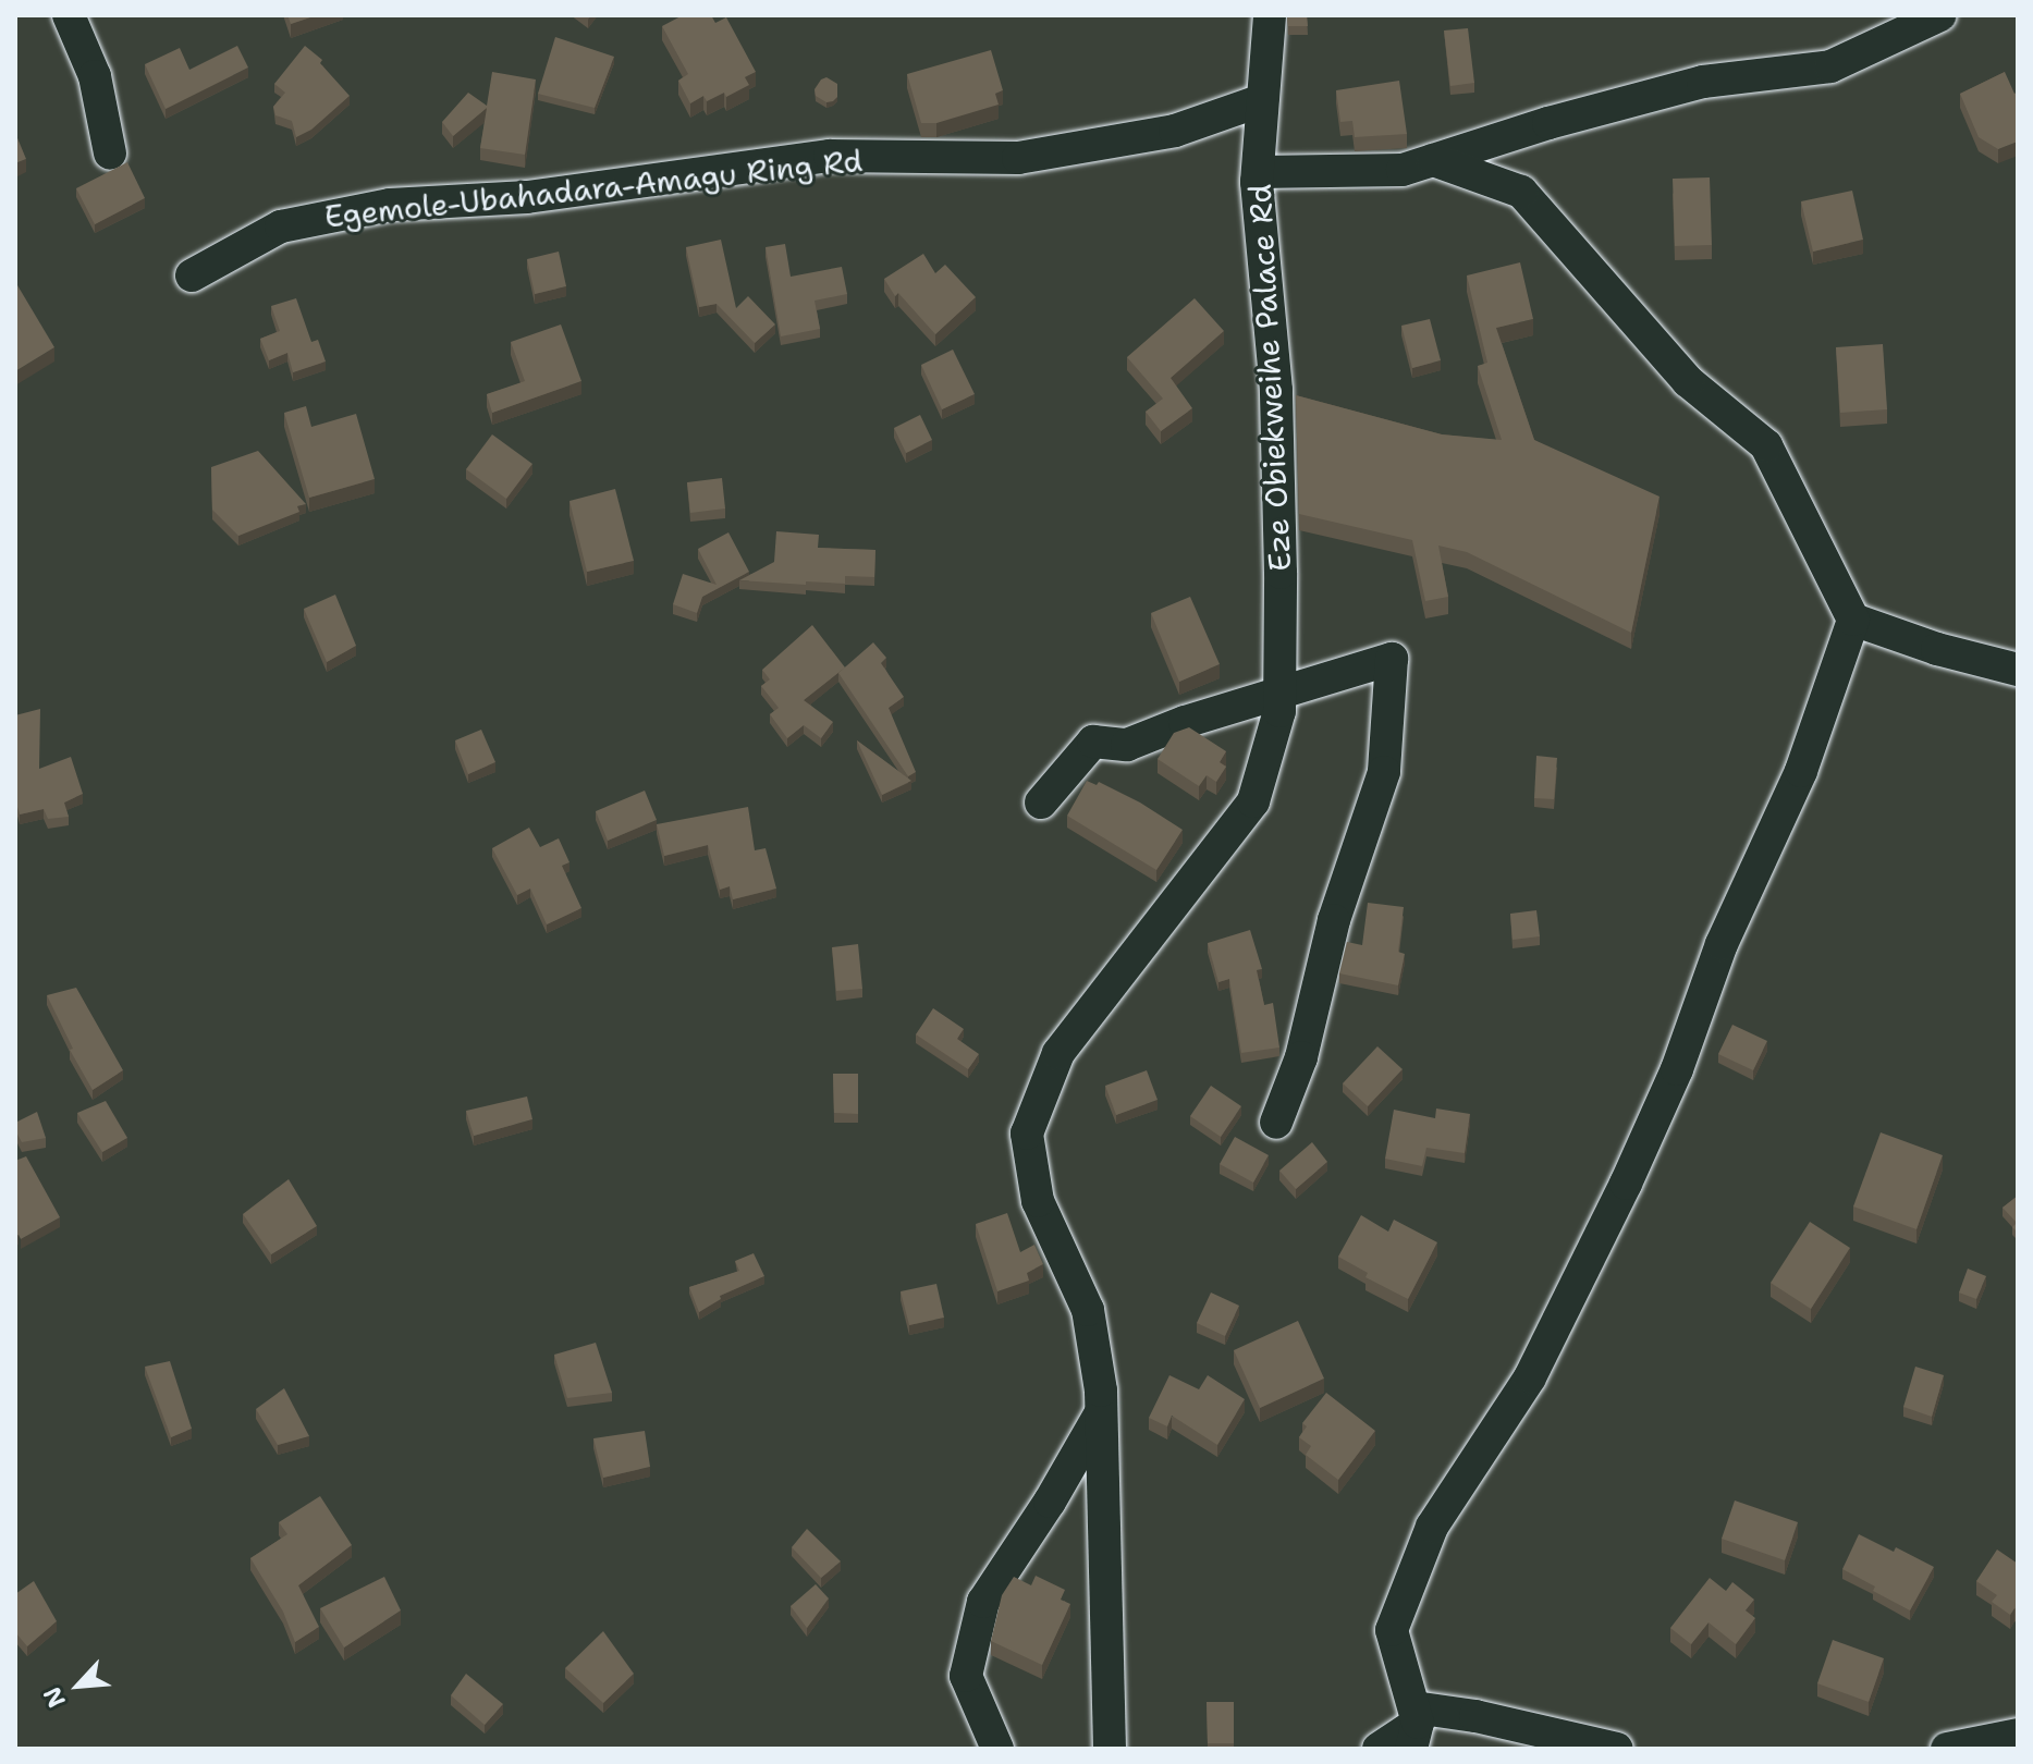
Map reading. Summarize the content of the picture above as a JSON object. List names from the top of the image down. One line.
{"streets":{"street":["Egemole-Ubahadara-Amagu Ring Rd","Eze Obiekweihe Palace Rd"]},"crossings":[["Egemole-Ubahadara-Amagu Ring Rd","Eze Obiekweihe Palace Rd"]],"north":"bottom left"}
